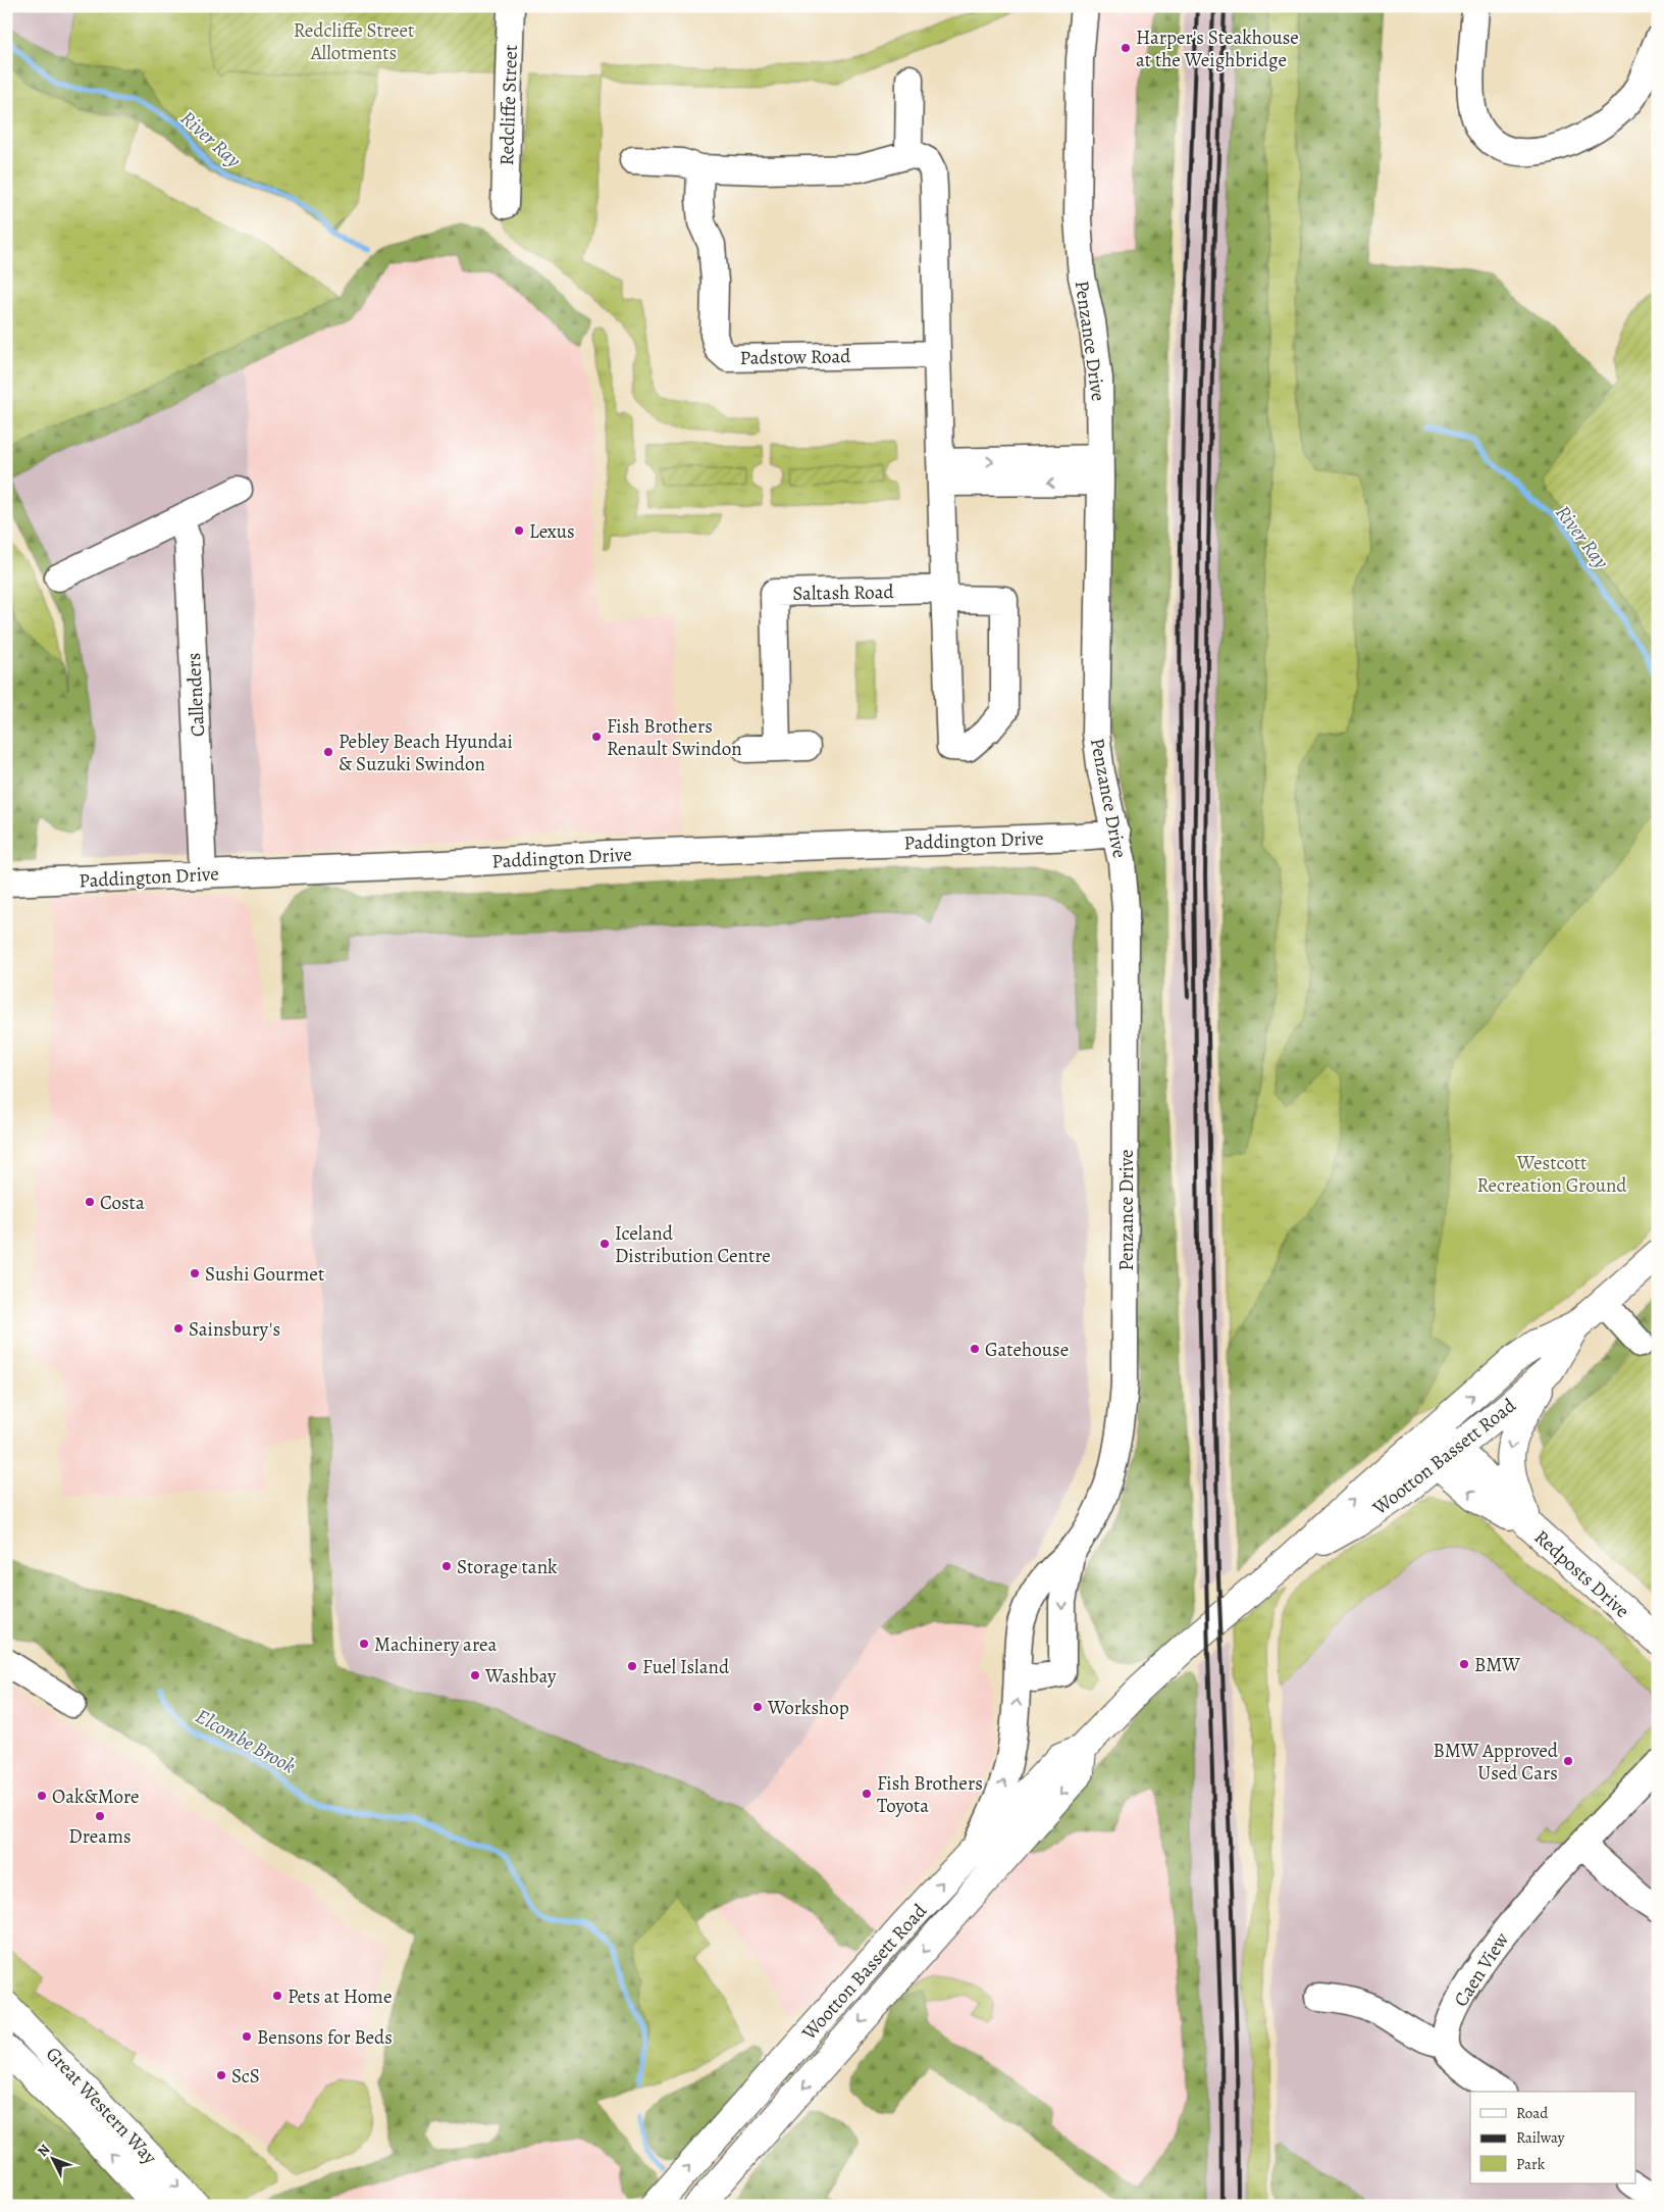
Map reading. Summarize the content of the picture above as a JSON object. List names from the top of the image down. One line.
{"streets":{"main road":["Wootton Bassett Road","Redposts Drive","Great Western Way"],"street":["Redcliffe Street","Penzance Drive","Padstow Road","Saltash Road","Callenders","Paddington Drive","Caen View"]},"crossings":[["Penzance Drive","Paddington Drive"],["Penzance Drive","Wootton Bassett Road"],["Callenders","Paddington Drive"],["Wootton Bassett Road","Redposts Drive"]],"water":["River Ray","Elcombe Brook"],"parks":["Redcliffe Street Allotments","Westcott Recreation Ground"],"places":["Harper's Steakhouse at the Weighbridge","Lexus","Fish Brothers Renault Swindon","Pebley Beach Hyundai & Suzuki Swindon","Costa","Iceland Distribution Centre","Sushi Gourmet","Sainsbury's","Gatehouse","Storage tank","Machinery area","BMW","Fuel Island","Washbay","Workshop","BMW Approved Used Cars","Fish Brothers Toyota","Oak&More","Dreams","Pets at Home","Bensons for Beds","ScS"],"legend":["Road","Railway","Park"],"north":"top left"}
